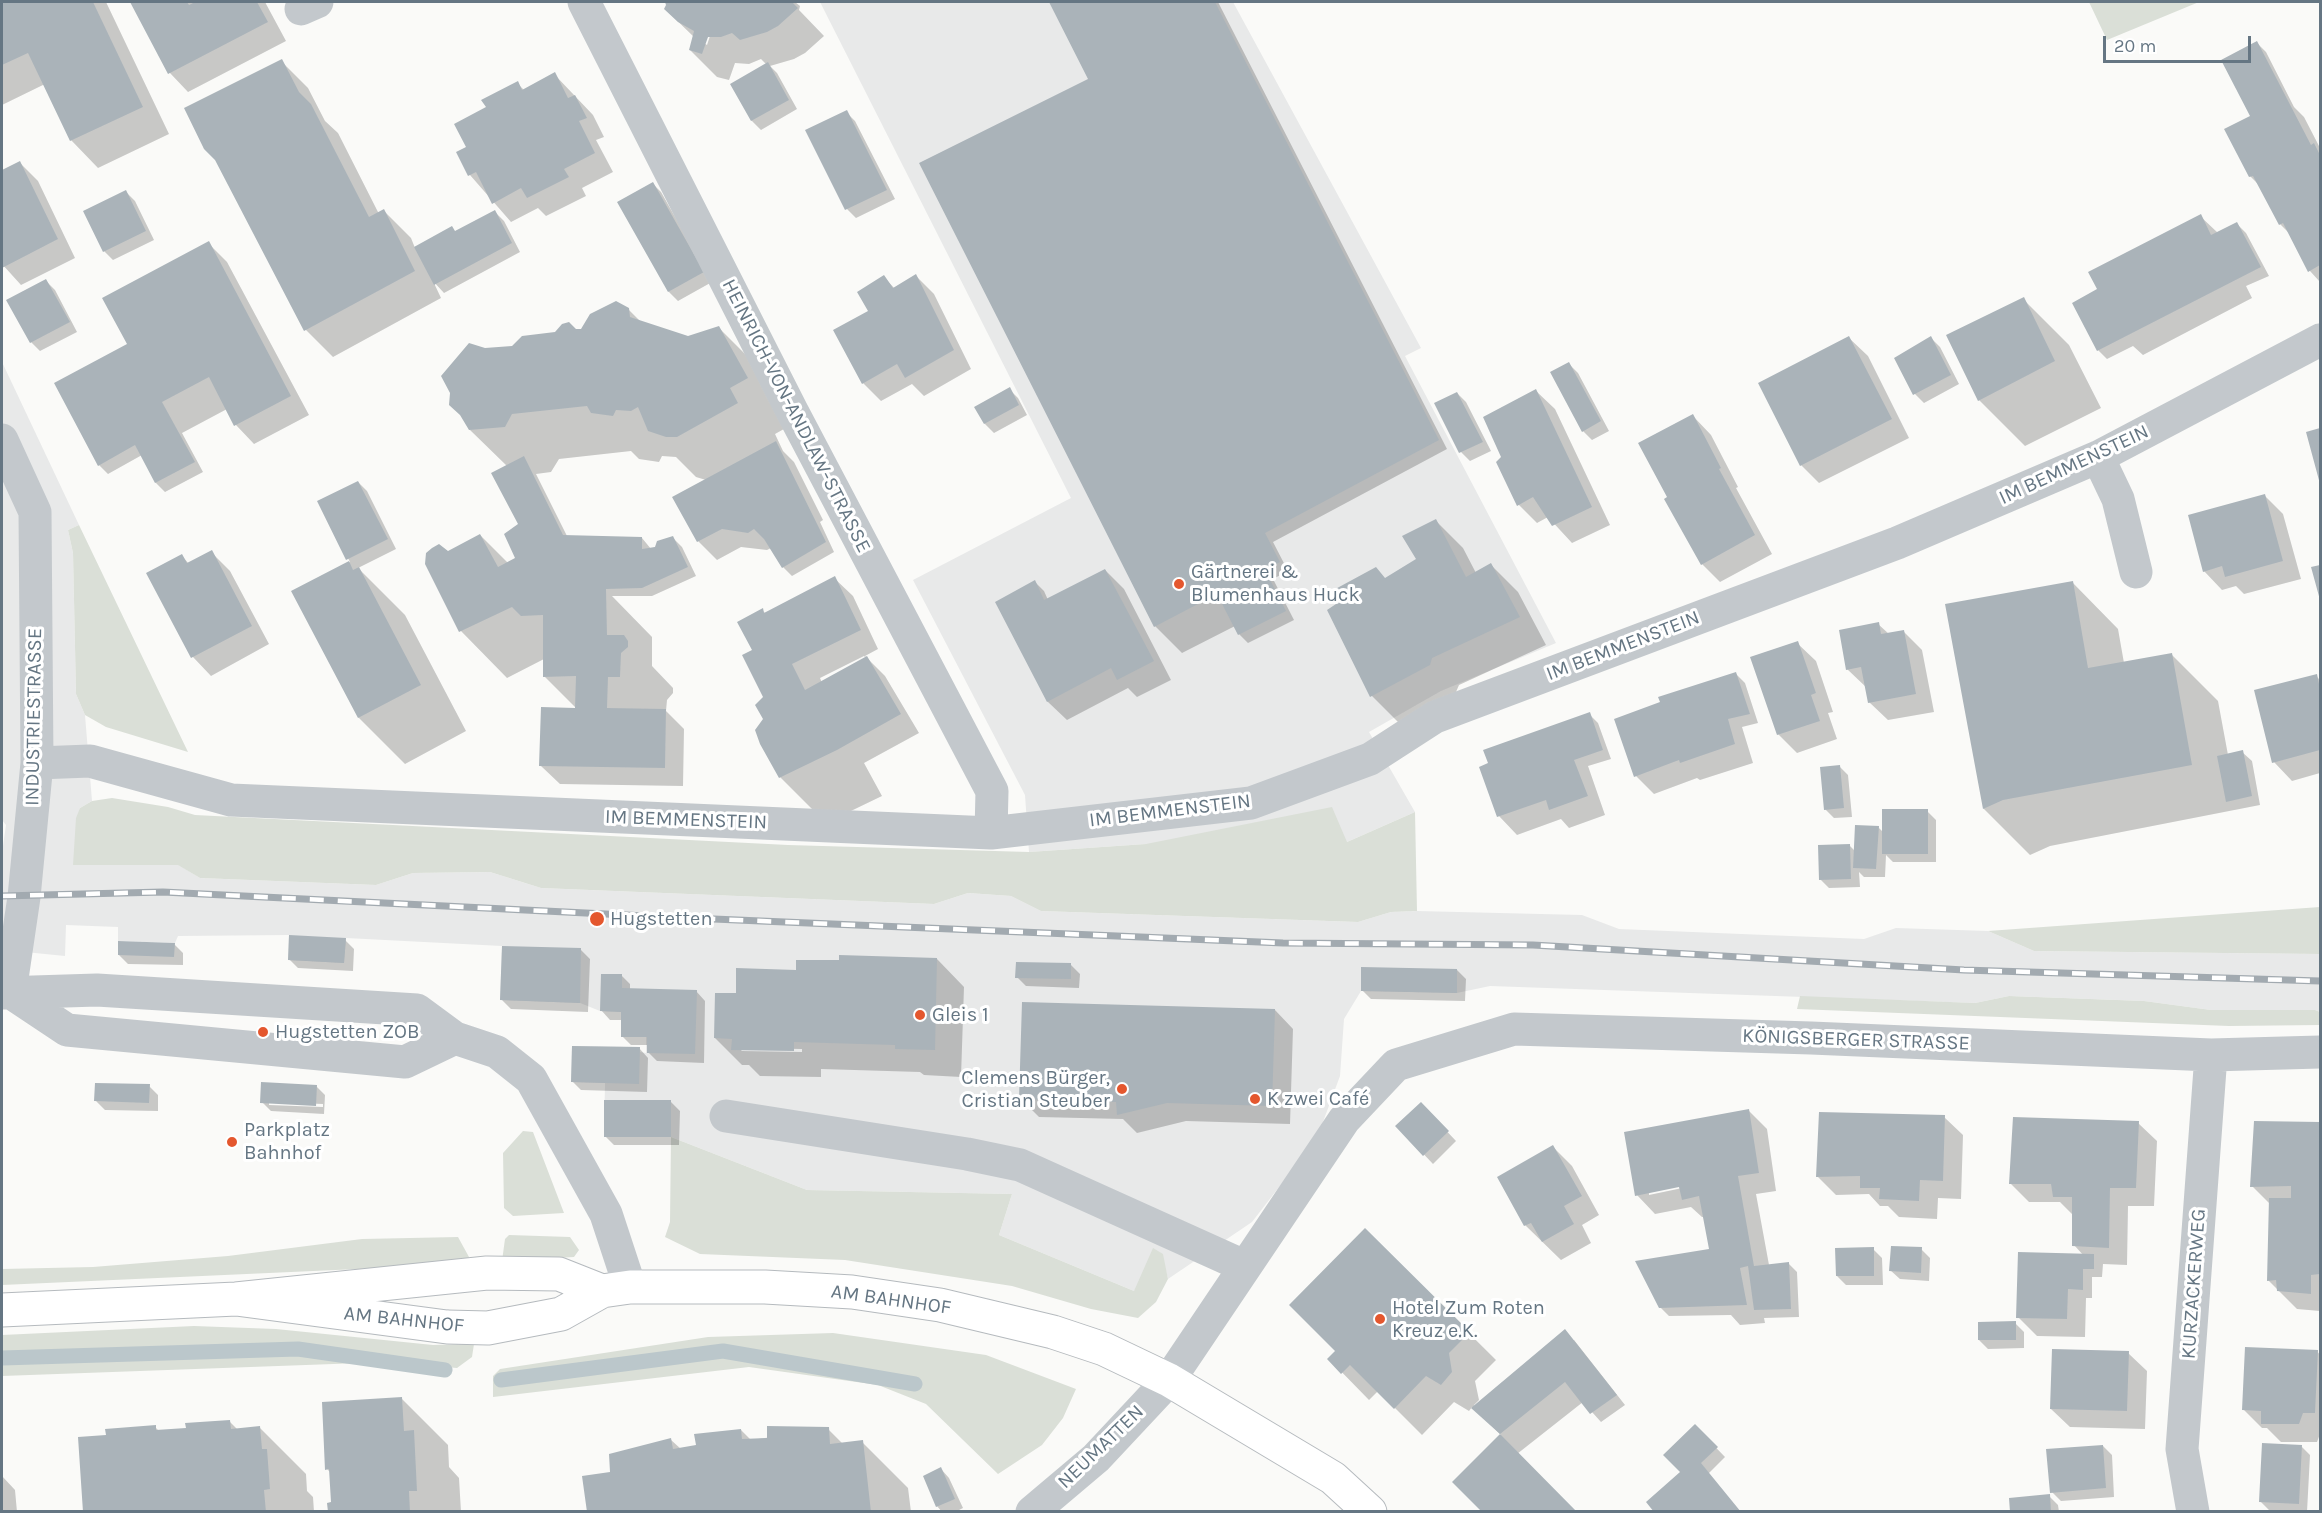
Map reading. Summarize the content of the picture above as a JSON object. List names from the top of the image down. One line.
{"streets":{"main road":["AM BAHNHOF"],"street":["HEINRICH-VON-ANDLAW-STRASSE","IM BEMMENSTEIN","INDUSTRIESTRASSE","KÖNIGSBERGER STRASSE","KURZACKERWEG","NEUMATTEN"]},"crossings":[["HEINRICH-VON-ANDLAW-STRASSE","IM BEMMENSTEIN"],["IM BEMMENSTEIN","INDUSTRIESTRASSE"],["KÖNIGSBERGER STRASSE","KURZACKERWEG"],["AM BAHNHOF","NEUMATTEN"]],"places":["Gärtnerei & Blumenhaus Huck","Hugstetten","Gleis 1","Hugstetten ZOB","Clemens Bürger, Cristian Steuber","K zwei Café","Parkplatz Bahnhof","Hotel Zum Roten Kreuz e.K."],"scale_bar":"20 m"}
